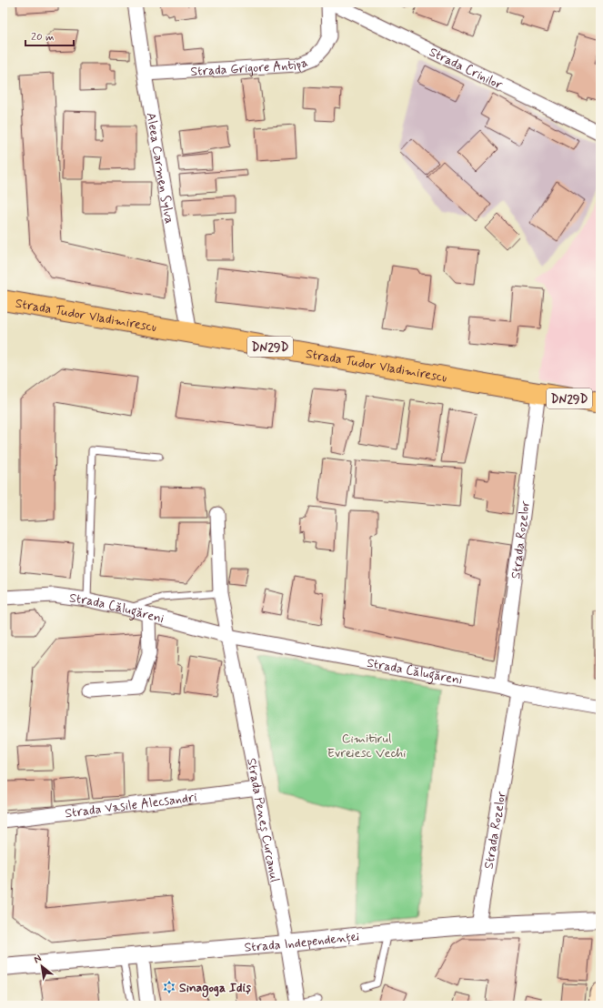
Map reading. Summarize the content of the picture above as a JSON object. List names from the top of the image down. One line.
{"streets":{"main road":["Strada Tudor Vladimirescu","DN29D"],"street":["Strada Grigore Antipa","Strada Crinilor","Aleea Carmen Sylva","Strada Rozelor","Strada Călugăreni","Strada Vasile Alecsandri","Strada Peneș Curcanul","Strada Independenței"]},"crossings":[["Strada Grigore Antipa","Aleea Carmen Sylva"],["Aleea Carmen Sylva","Strada Tudor Vladimirescu"],["Strada Tudor Vladimirescu","Strada Rozelor"],["Strada Rozelor","Strada Călugăreni"],["Strada Rozelor","Strada Independenței"],["Strada Călugăreni","Strada Peneș Curcanul"],["Strada Vasile Alecsandri","Strada Peneș Curcanul"],["Strada Peneș Curcanul","Strada Independenței"]],"parks":["Cimitirul Evreiesc Vechi"],"places":{"synagogue":["Sinagoga Idiș"]},"scale_bar":"20 m","north":"top left"}
